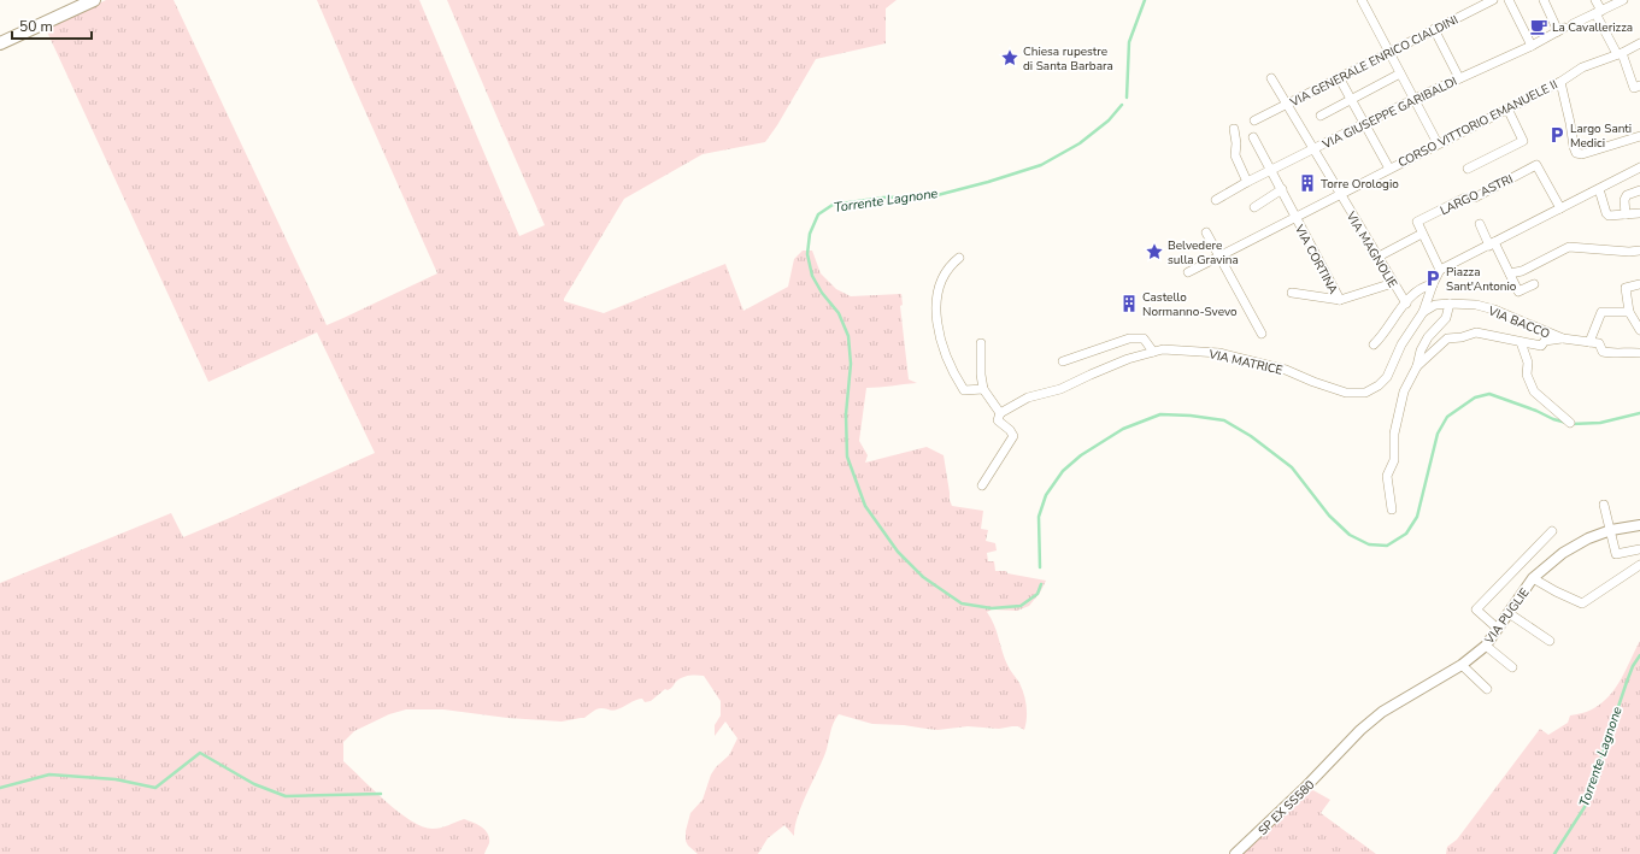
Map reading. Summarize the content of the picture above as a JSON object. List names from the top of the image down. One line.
{"streets":{"street":["VIA GENERALE ENRICO CIALDINI","VIA GIUSEPPE GARIBALDI","CORSO VITTORIO EMANUELE II","LARGO ASTRI","VIA MAGNOLIE","VIA CORTINA","VIA BACCO","VIA MATRICE","VIA PUGLIE","SP EX SS580"]},"crossings":[["VIA GENERALE ENRICO CIALDINI","VIA MAGNOLIE"],["VIA GIUSEPPE GARIBALDI","VIA MAGNOLIE"],["VIA GIUSEPPE GARIBALDI","VIA CORTINA"],["CORSO VITTORIO EMANUELE II","VIA MAGNOLIE"],["CORSO VITTORIO EMANUELE II","VIA CORTINA"],["VIA BACCO","VIA MATRICE"],["VIA PUGLIE","SP EX SS580"]],"water":["Torrente Lagnone"],"places":{"cafe":["La Cavallerizza"],"place":["Chiesa rupestre di Santa Barbara","Belvedere sulla Gravina"],"parking":["Largo Santi Medici","Piazza Sant'Antonio"],"building":["Torre Orologio","Castello Normanno-Svevo"]},"scale_bar":"50 m"}
